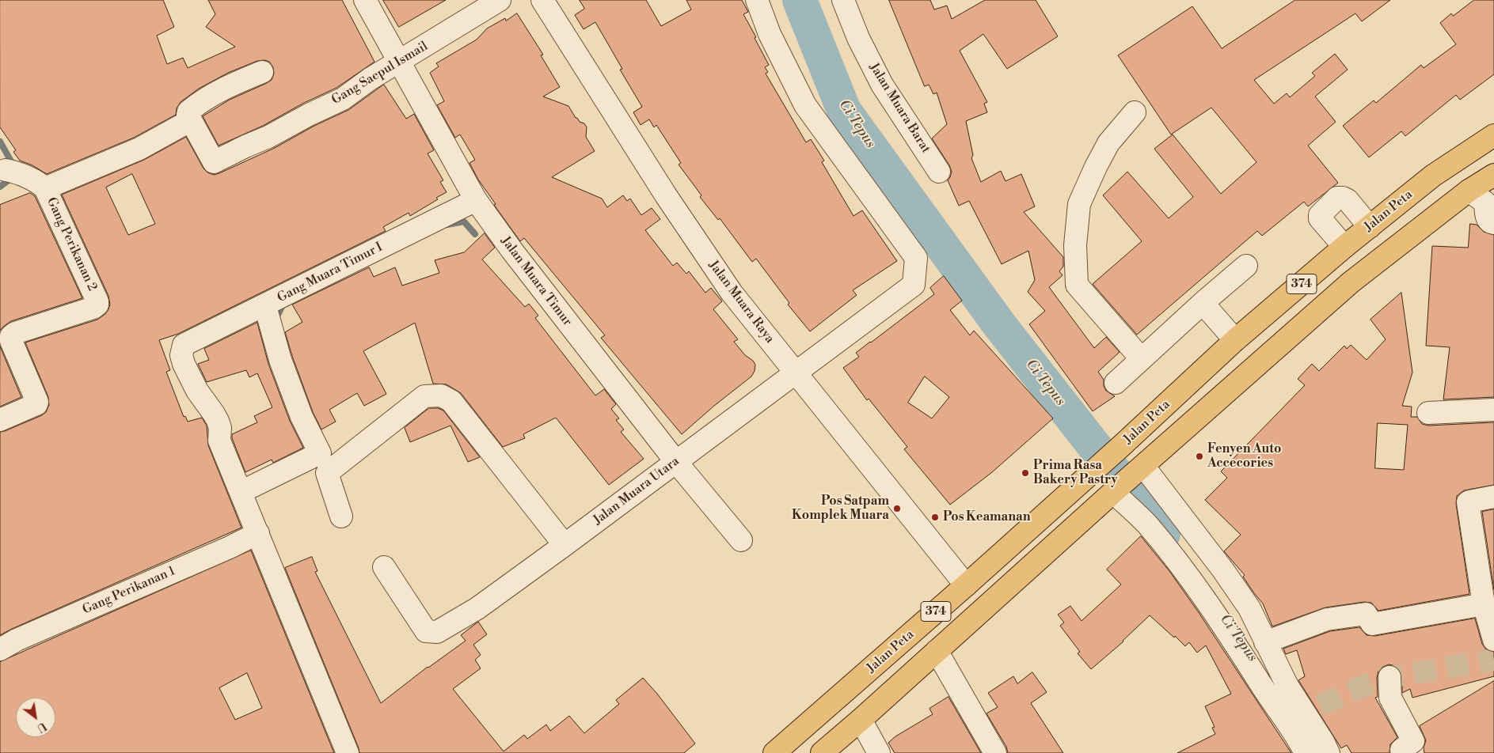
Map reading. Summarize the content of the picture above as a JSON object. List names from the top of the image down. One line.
{"streets":{"main road":["Jalan Peta","374"],"street":["Gang Saepul Ismail","Jalan Muara Barat","Gang Perikanan 2","Gang Muara Timur I","Jalan Muara Timur","Jalan Muara Raya","Jalan Muara Utara","Gang Perikanan 1"]},"crossings":[["Gang Saepul Ismail","Jalan Muara Timur"],["Jalan Peta","Jalan Muara Raya"],["Gang Muara Timur I","Jalan Muara Timur"],["Jalan Muara Timur","Jalan Muara Utara"],["Jalan Muara Raya","Jalan Muara Utara"]],"water":["Ci Tepus"],"places":["Fenyen Auto Accecories","Prima Rasa Bakery Pastry","Pos Satpam Komplek Muara","Pos Keamanan"],"north":"bottom right"}
